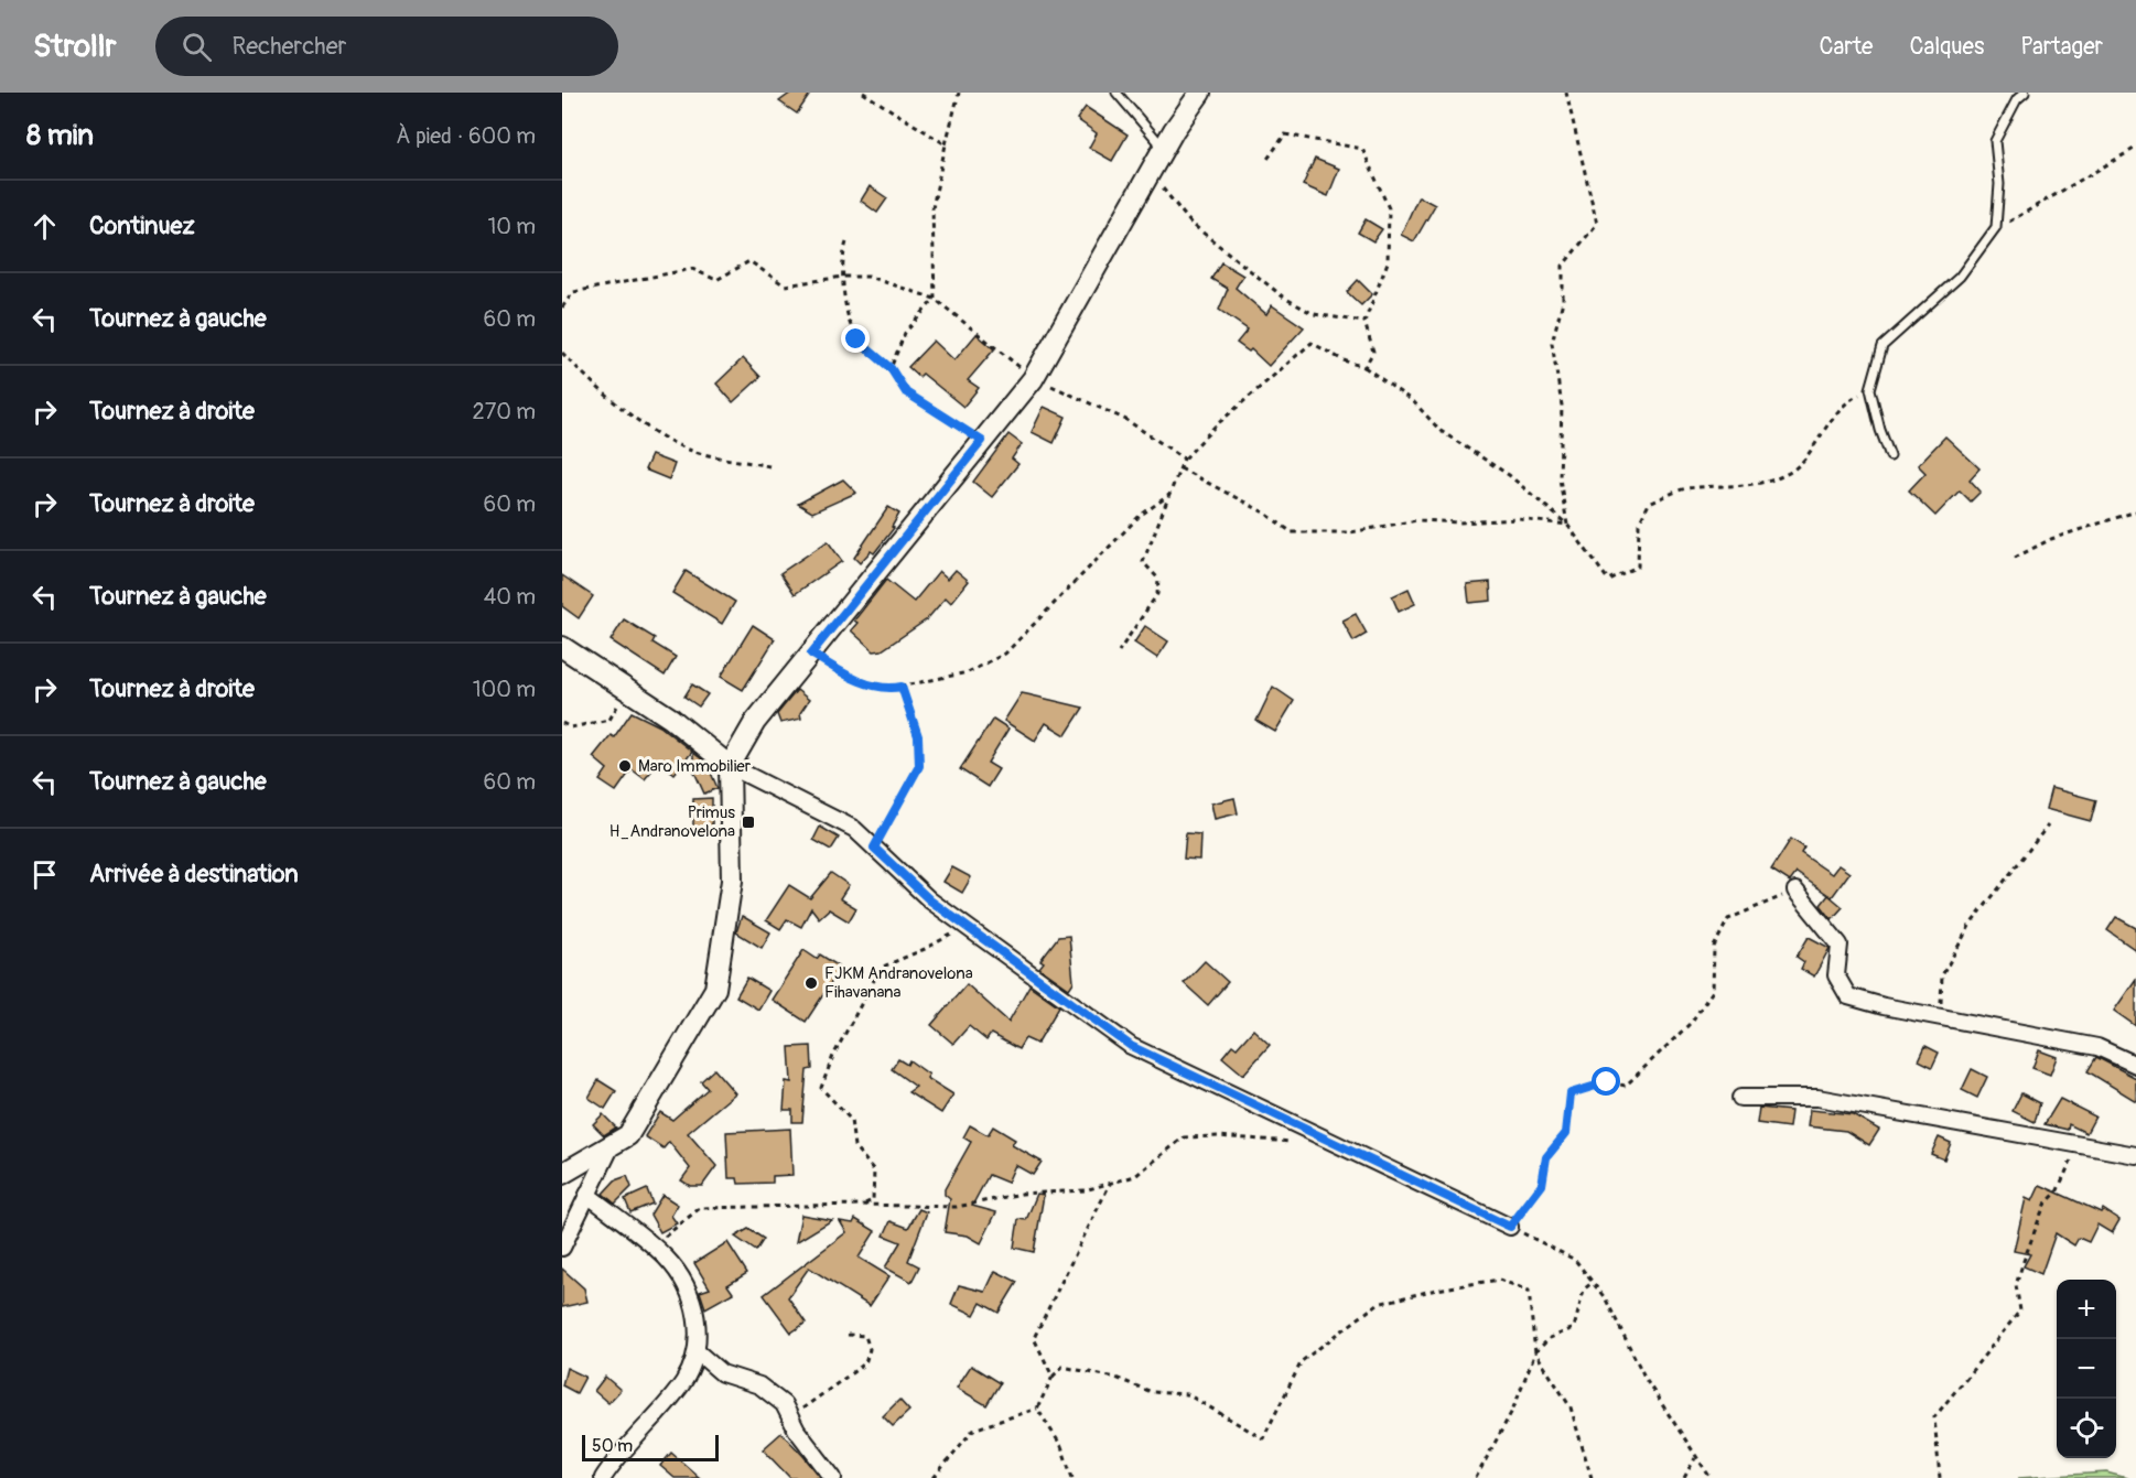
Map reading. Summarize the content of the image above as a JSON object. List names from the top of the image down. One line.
{"places":{"other":["Maro Immobilier","FJKM Andranovelona Fihavanana"],"transit":["Primus H_Andranovelona"]},"scale_bar":"50 m","page":{"header":"Strollr","search":"Rechercher","nav":["Carte","Calques","Partager"],"heading":["8 min","À pied · 600 m"],"list":[["Continuez","10 m"],["Tournez à gauche","60 m"],["Tournez à droite","270 m"],["Tournez à droite","60 m"],["Tournez à gauche","40 m"],["Tournez à droite","100 m"],["Tournez à gauche","60 m"],"Arrivée à destination"],"map_buttons":["+","−"],"scale":"50 m"}}
